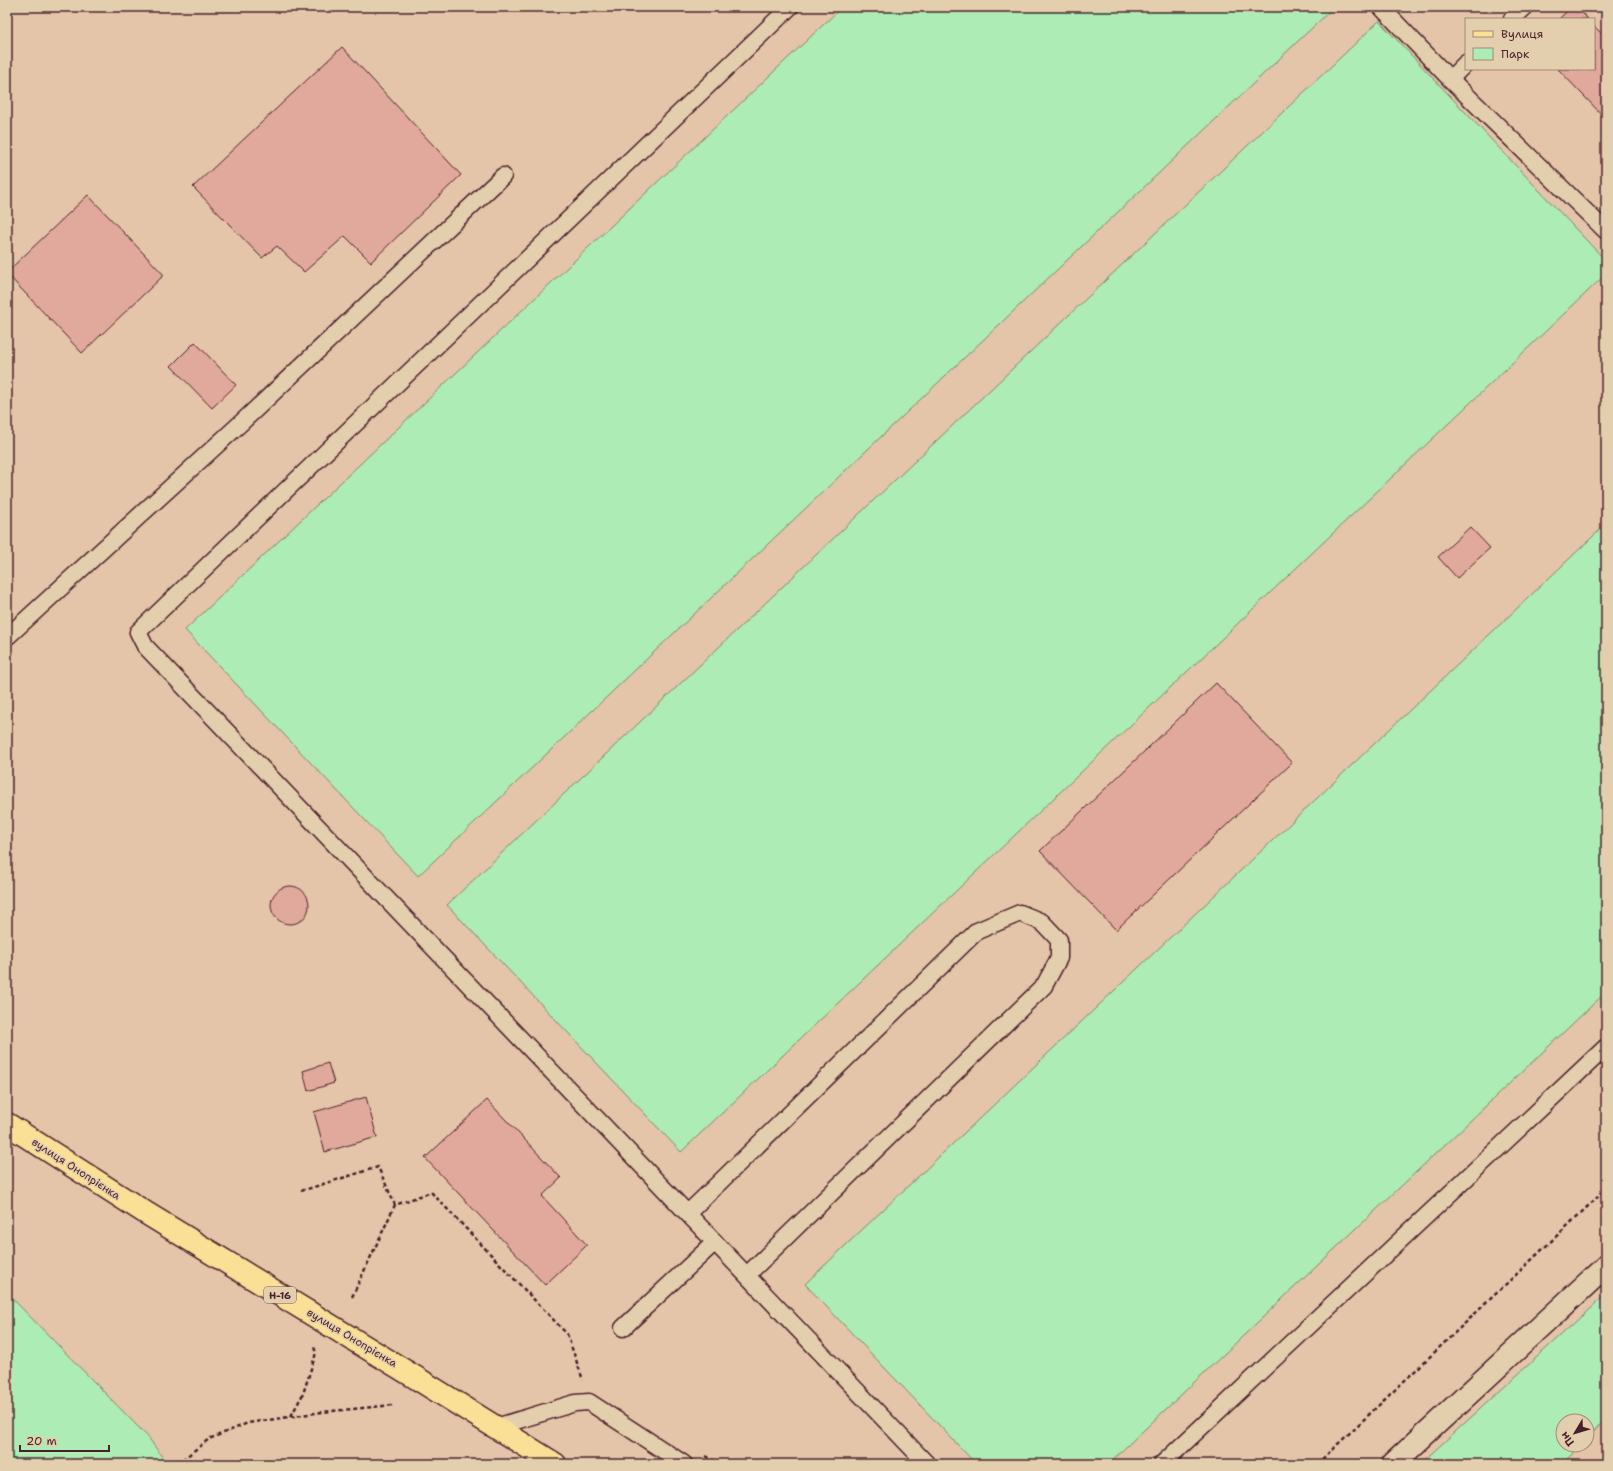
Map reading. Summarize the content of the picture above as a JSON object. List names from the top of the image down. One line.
{"streets":{"main road":["вулиця Онопрієнка","Н-16"]},"legend":["Вулиця","Парк"],"scale_bar":"20 m","north":"bottom left"}
